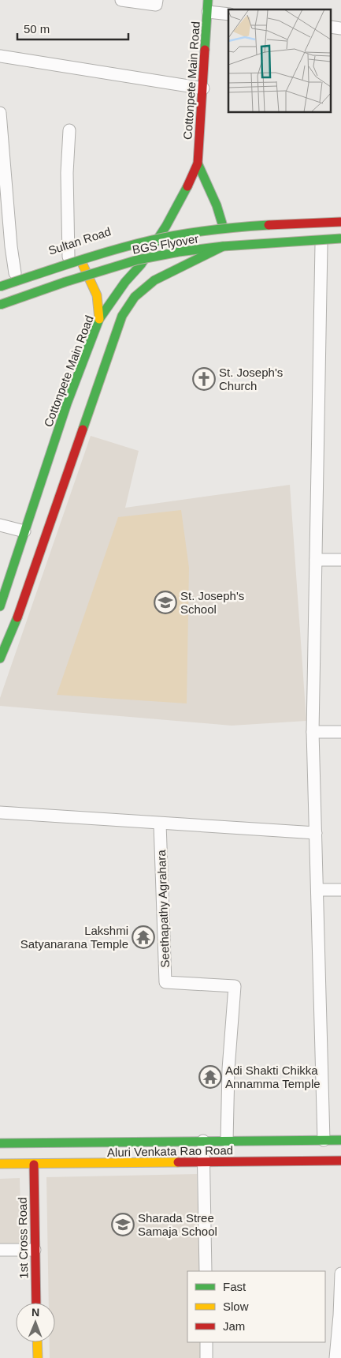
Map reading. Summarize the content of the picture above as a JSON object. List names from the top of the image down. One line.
{"streets":{"main road":["Cottonpete Main Road","Sultan Road","BGS Flyover","Aluri Venkata Rao Road","1st Cross Road"],"street":["Seethapathy Agrahara"]},"crossings":[["Cottonpete Main Road","Sultan Road"],["Seethapathy Agrahara","Aluri Venkata Rao Road"],["Aluri Venkata Rao Road","1st Cross Road"]],"places":{"church":["St. Joseph's Church"],"school or university":["St. Joseph's School","Sharada Stree Samaja School"],"temple":["Lakshmi Satyanarana Temple","Adi Shakti Chikka Annamma Temple"]},"legend":["Fast","Slow","Jam"],"scale_bar":"50 m","north":"top"}
